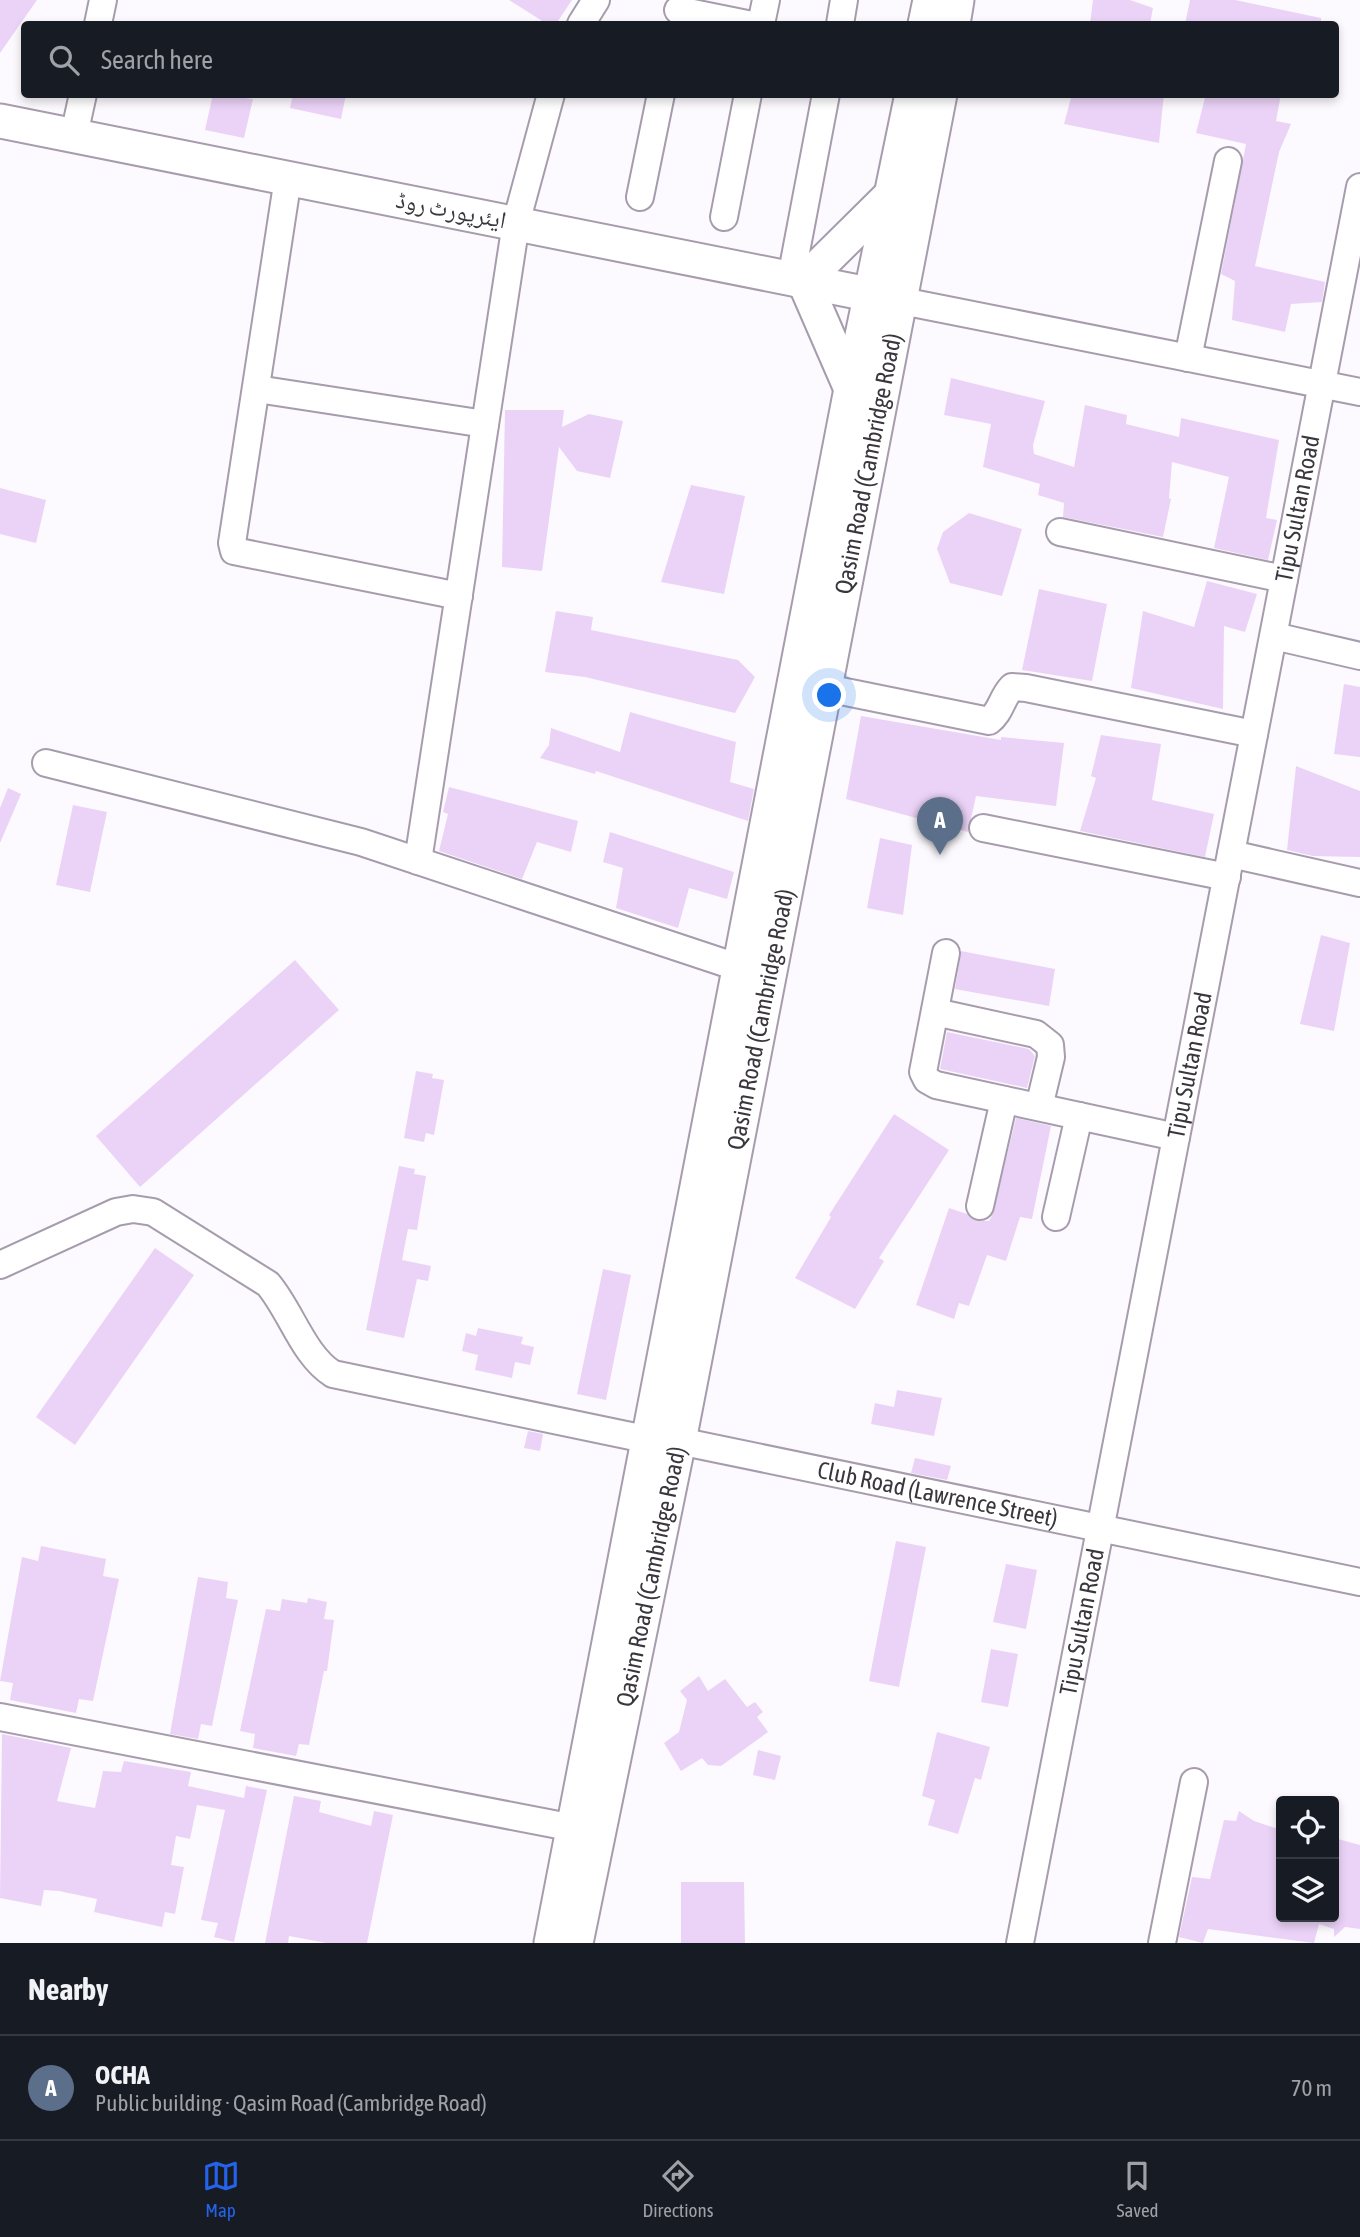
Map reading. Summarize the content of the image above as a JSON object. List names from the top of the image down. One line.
{"streets":{"main road":["ایئرپورٹ روڈ","Qasim Road (Cambridge Road)"],"street":["Tipu Sultan Road","Club Road (Lawrence Street)"]},"crossings":[["ایئرپورٹ روڈ","Qasim Road (Cambridge Road)"],["Qasim Road (Cambridge Road)","Club Road (Lawrence Street)"],["Tipu Sultan Road","Club Road (Lawrence Street)"]],"page":{"search":"Search here","pins":"A","heading":"Nearby","list":[{"mark":"A","name":"OCHA","note":"Public building · Qasim Road (Cambridge Road)","value":"70 m"}],"nav":["Map","Directions","Saved"]}}
